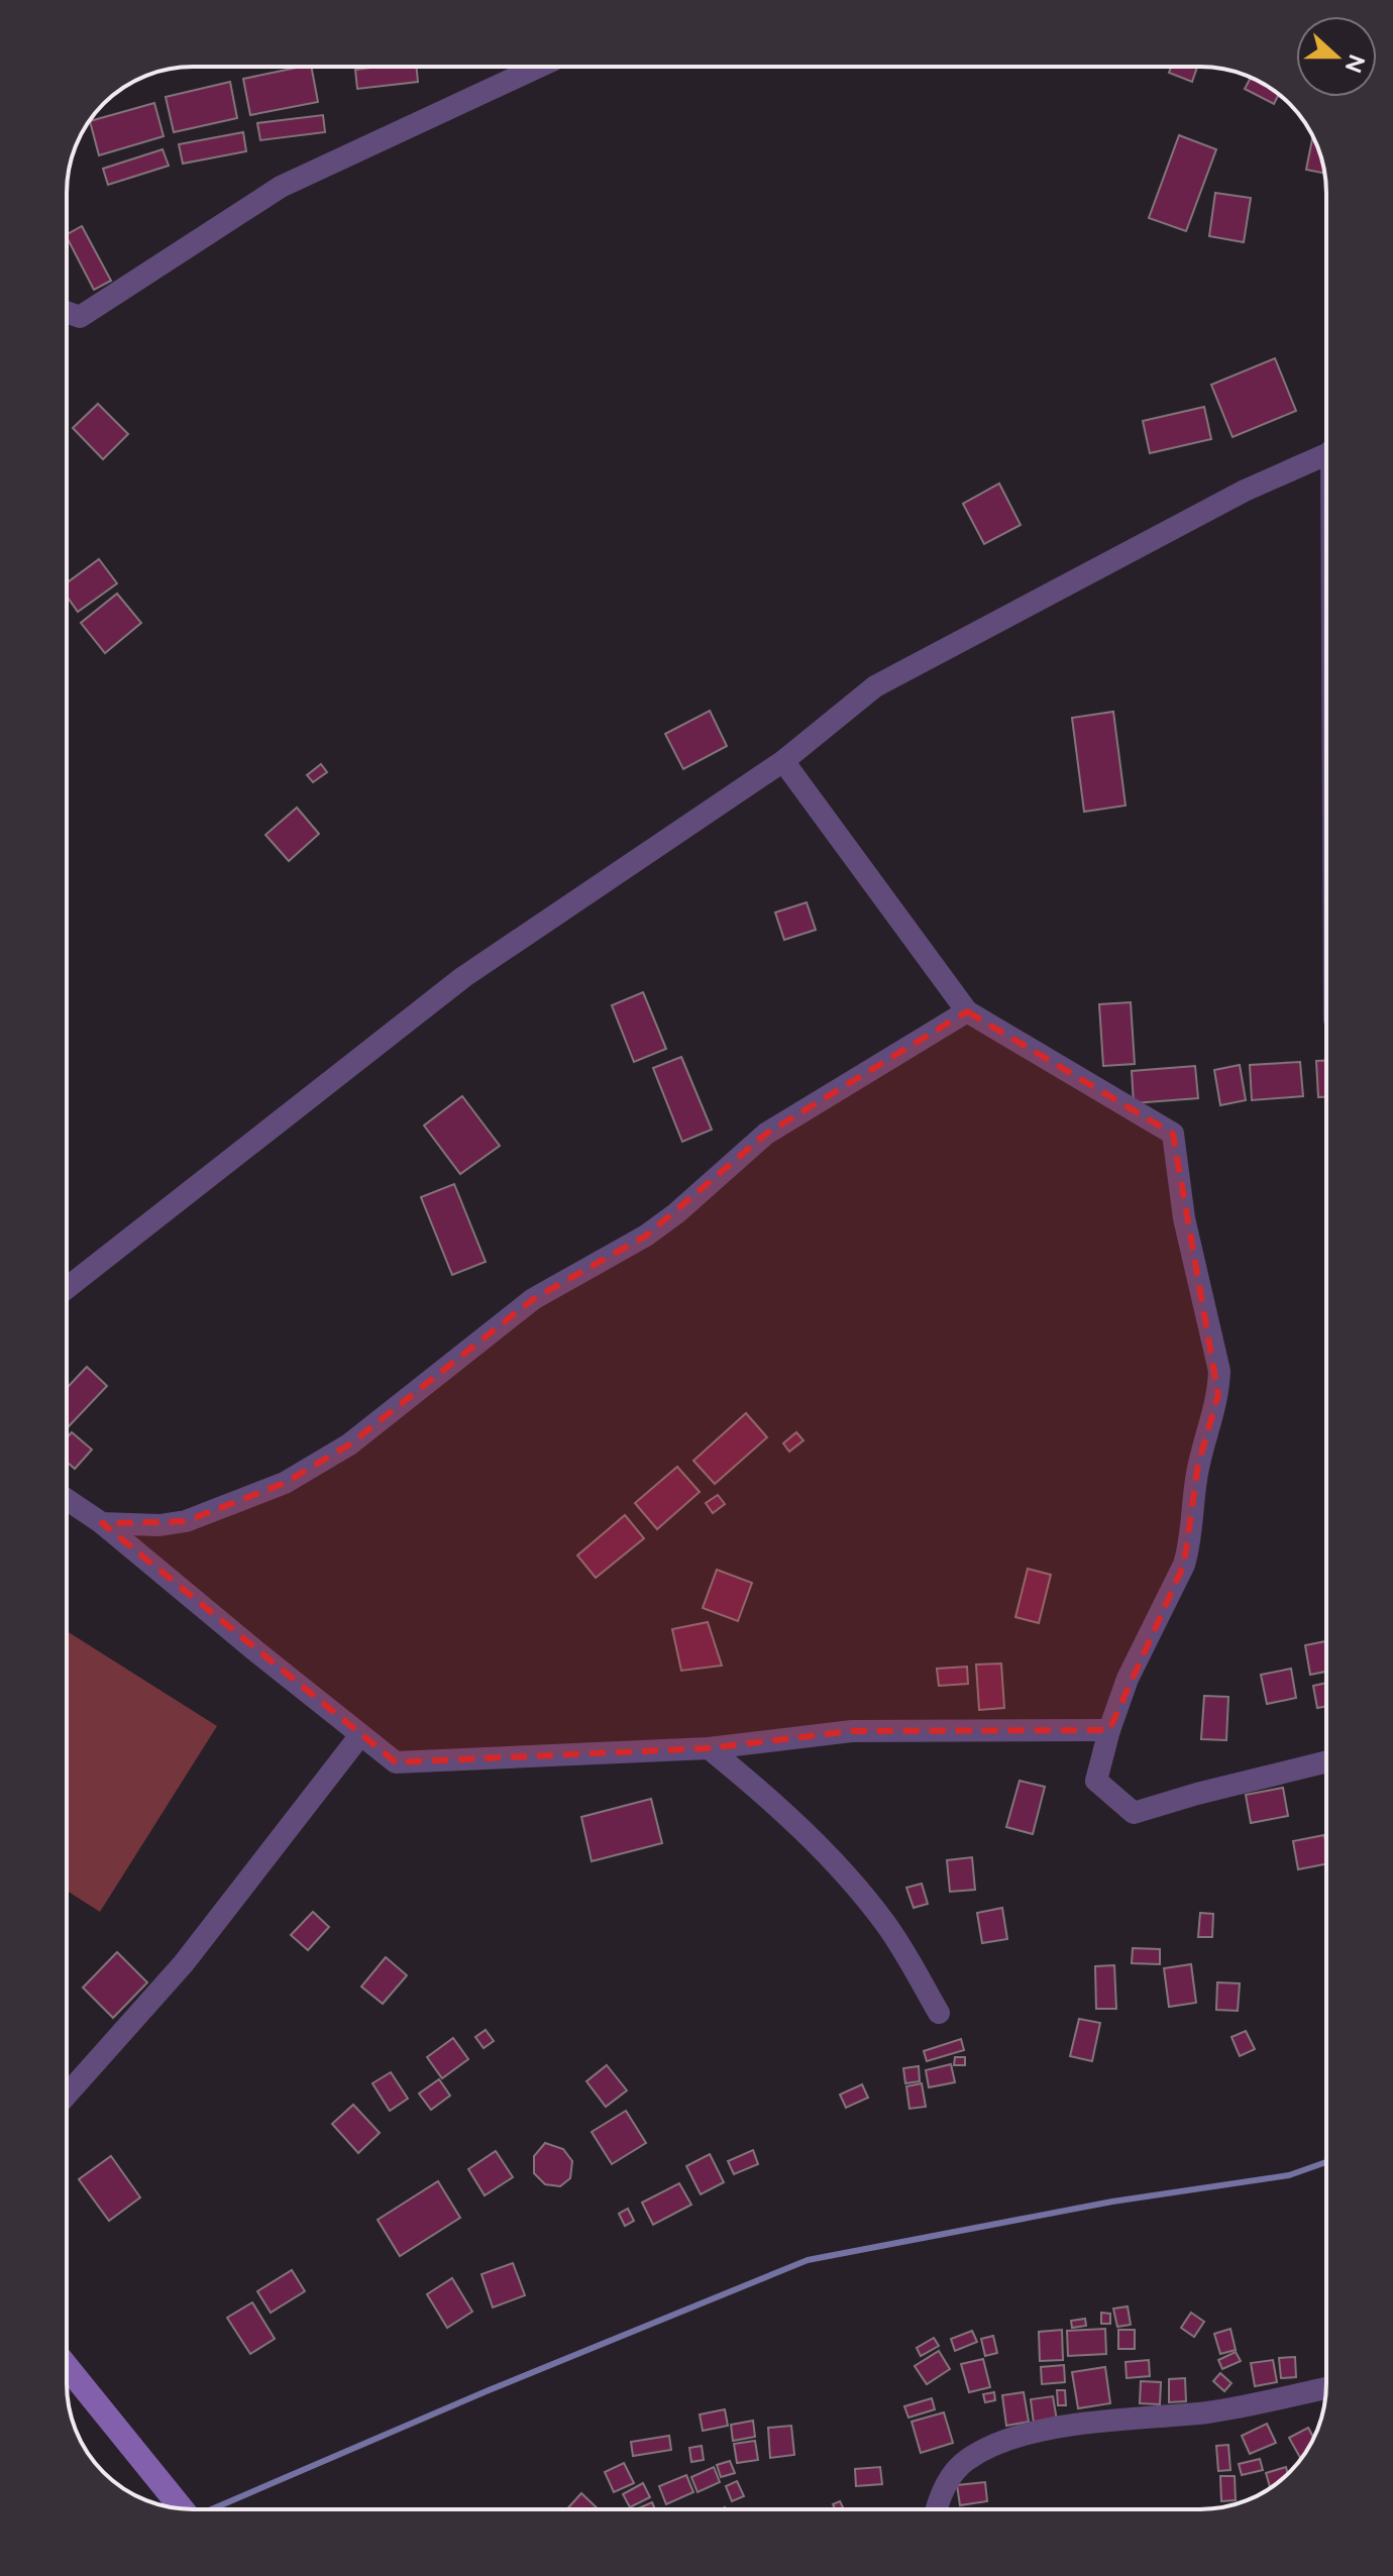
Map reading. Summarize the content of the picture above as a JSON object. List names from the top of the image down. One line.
{"north":"right"}
